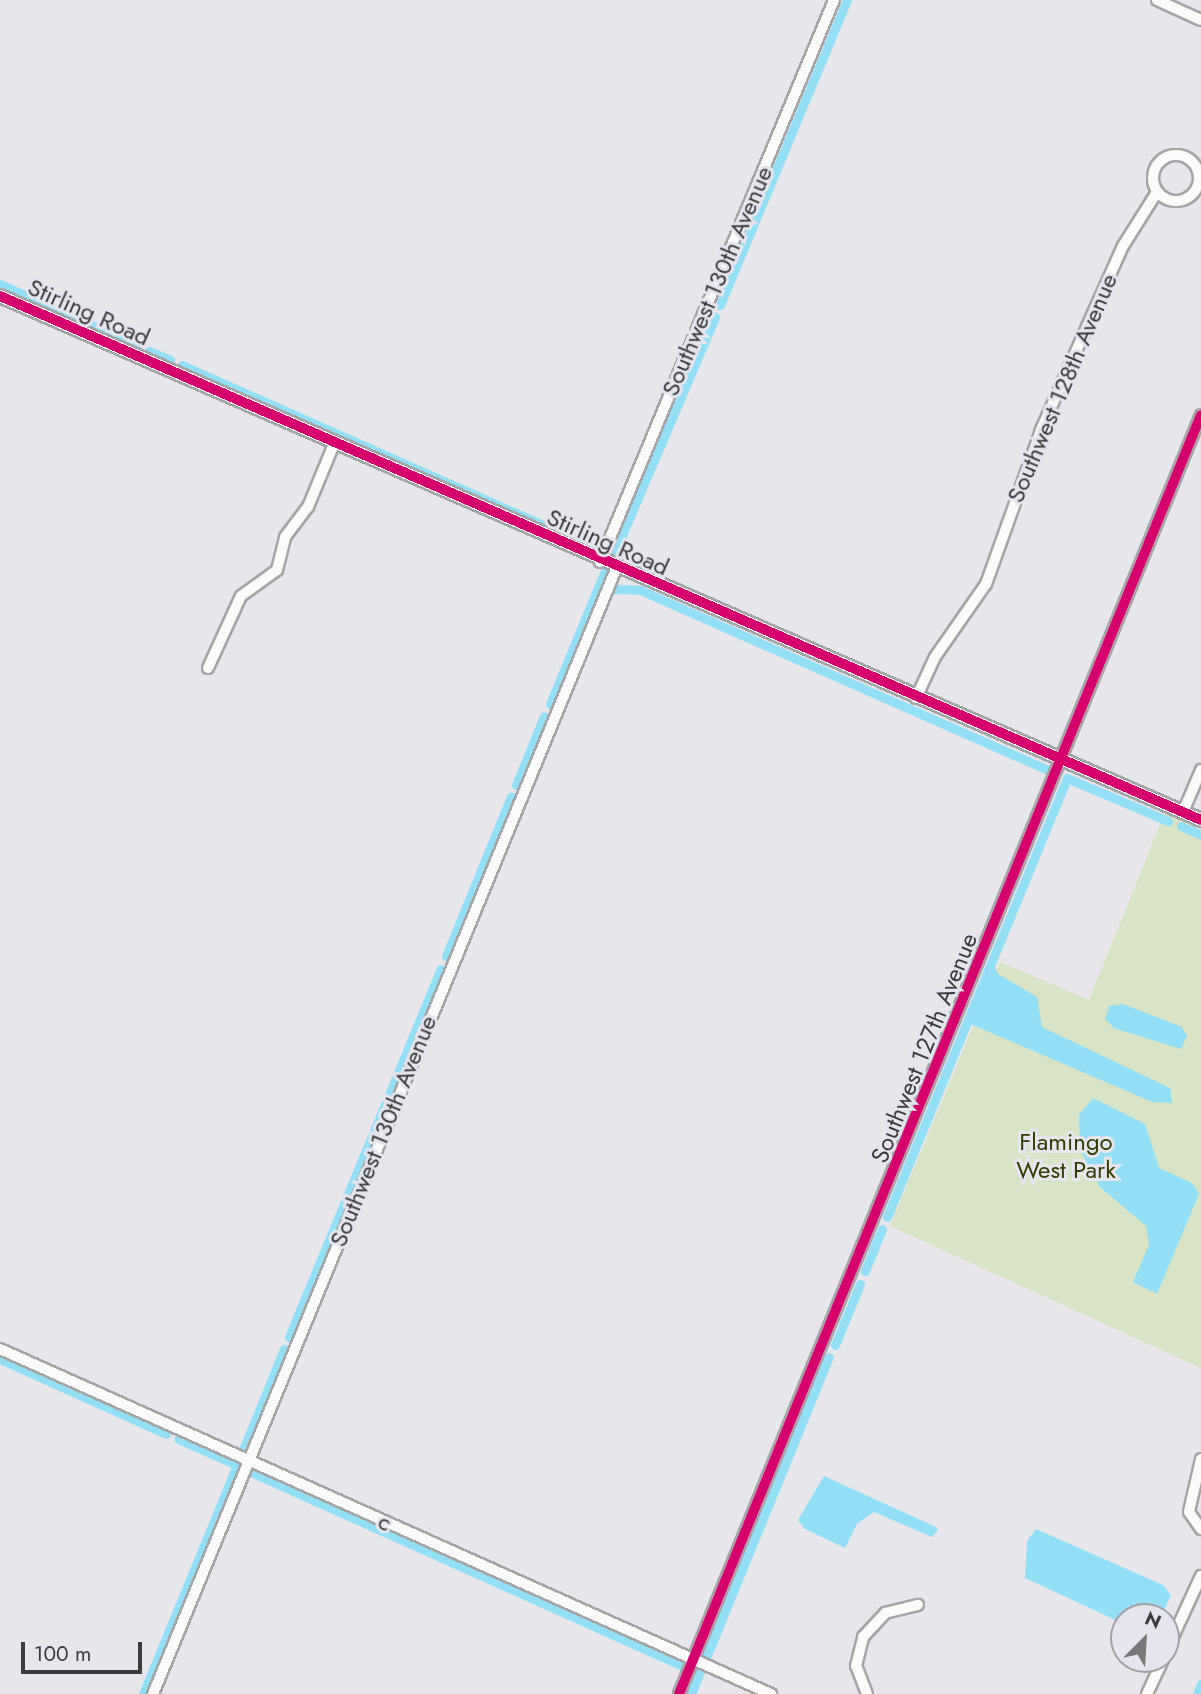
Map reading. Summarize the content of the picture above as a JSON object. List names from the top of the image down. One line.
{"streets":{"street":["Southwest 130th Avenue","Stirling Road","Southwest 128th Avenue","Southwest 127th Avenue","c"]},"crossings":[["Southwest 130th Avenue","Stirling Road"],["Southwest 130th Avenue","c"],["Stirling Road","Southwest 128th Avenue"],["Stirling Road","Southwest 127th Avenue"],["Southwest 127th Avenue","c"]],"parks":["Flamingo West Park"],"scale_bar":"100 m","north":"top right"}
